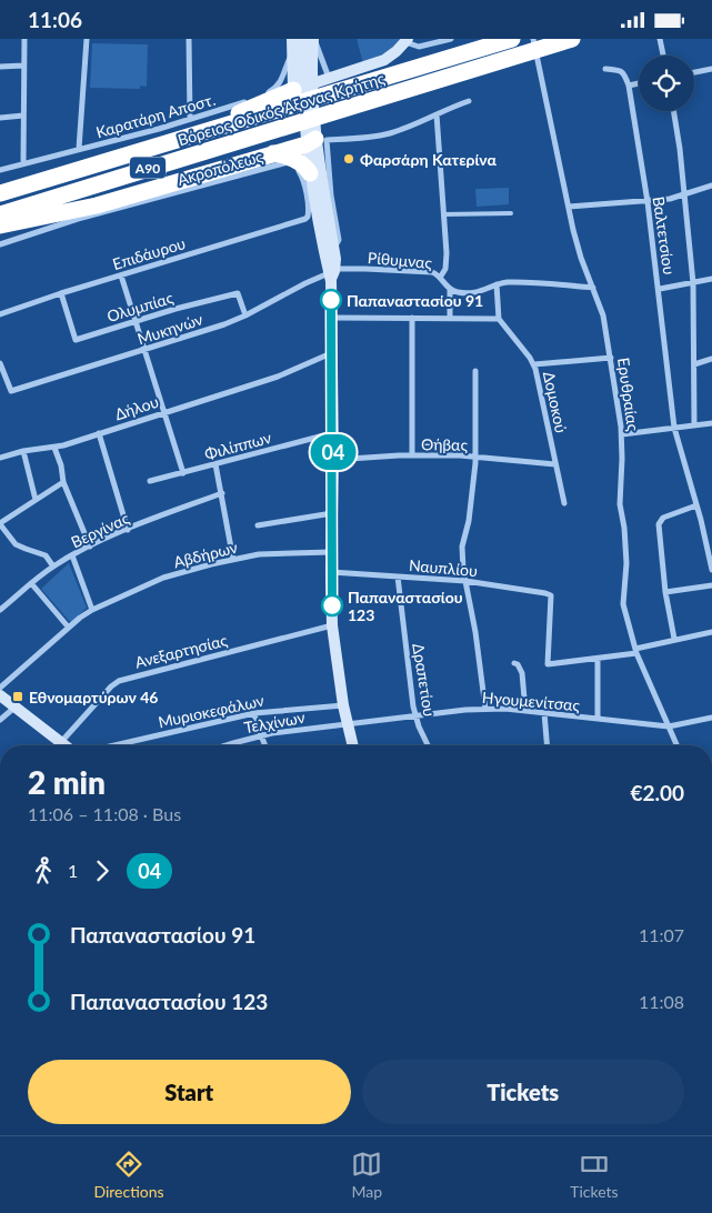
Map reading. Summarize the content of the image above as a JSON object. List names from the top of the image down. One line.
{"streets":{"highway":["Βόρειος Οδικός Άξονας Κρήτης","Α90"],"street":["Καρατάρη Αποστ.","Ακροπόλεως","Βαλτετσίου","Επιδάυρου","Ρίθυμνας","Ολυμπίας","Μυκηνών","Ερυθραίας","Δομοκού","Δήλου","Θήβας","Φιλίππων","Βεργίνας","Αβδήρων","Ναυπλίου","Ανεξαρτησίας","Δραπετίου","Ηγουμενίτσας","Μυριοκεφάλων","Τελχίνων"]},"crossings":[["Ακροπόλεως","Επιδάυρου"],["Επιδάυρου","Ολυμπίας"],["Ρίθυμνας","Μυκηνών"],["Ολυμπίας","Μυκηνών"],["Ερυθραίας","Ηγουμενίτσας"],["Δομοκού","Θήβας"],["Ναυπλίου","Δραπετίου"],["Δραπετίου","Ηγουμενίτσας"],["Ηγουμενίτσας","Τελχίνων"]],"places":{"other":["Φαρσάρη Κατερίνα","Παπαναστασίου 91","Παπαναστασίου 123"],"transit":["Εθνομαρτύρων 46"]},"lines":["bus line 04"],"page":{"status":"11:06","on_map":"04","heading":["2 min","11:06 – 11:08 · Bus","€2.00"],"legs":["1","04"],"list":[{"name":"Παπαναστασίου 91","value":"11:07"},{"name":"Παπαναστασίου 123","value":"11:08"}],"buttons":["Start","Tickets"],"tabs":["Directions","Map","Tickets"]}}
